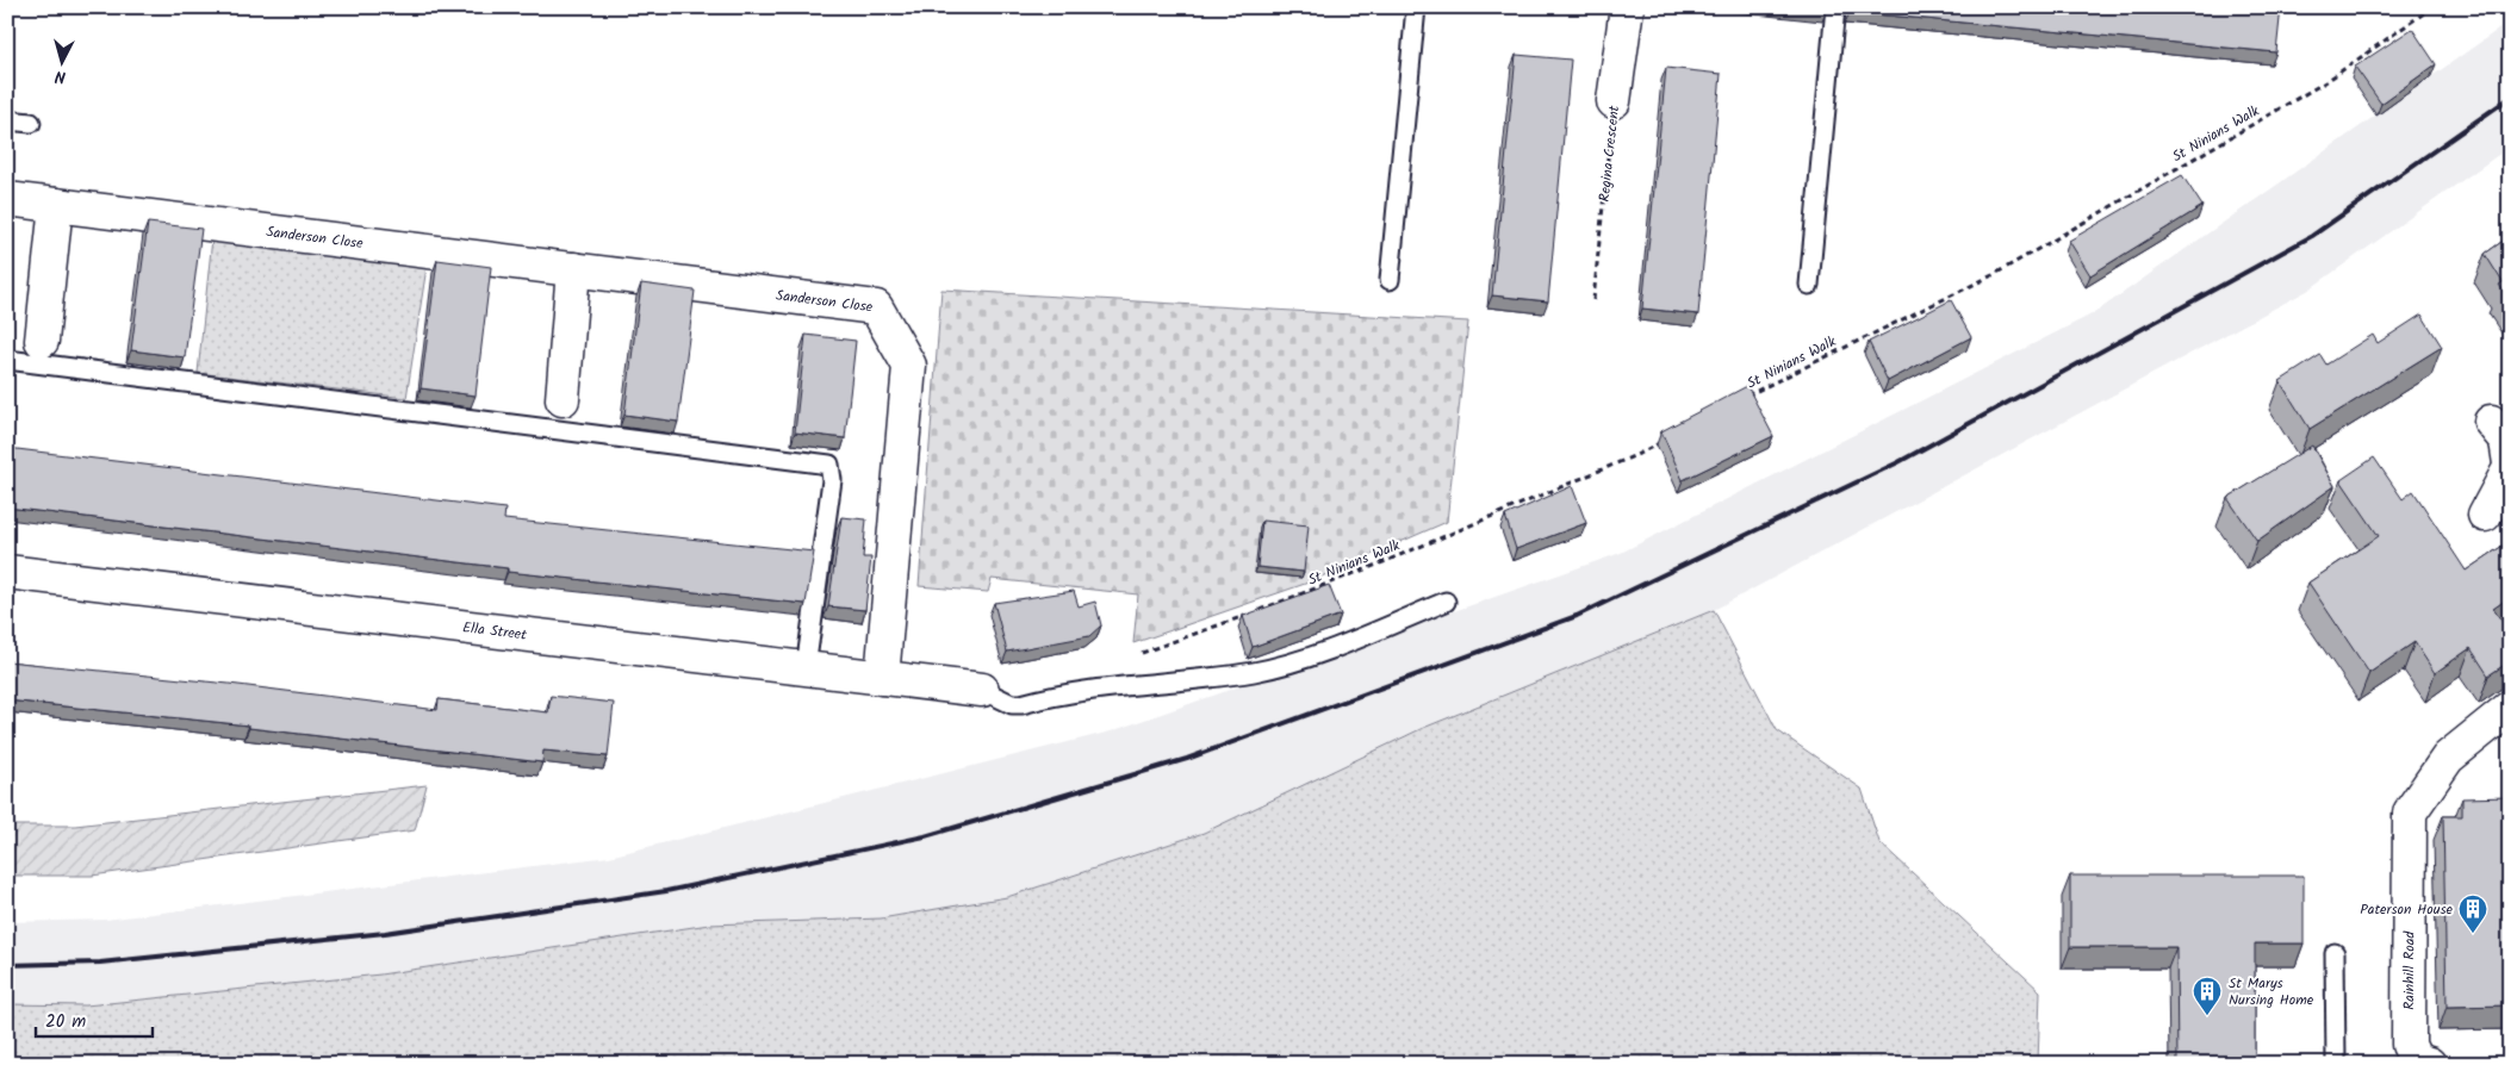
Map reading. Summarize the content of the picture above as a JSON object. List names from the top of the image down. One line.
{"streets":{"street":["Regina Crescent","Sanderson Close","Ella Street","Rainhill Road"],"path":["St Ninians Walk"]},"crossings":[["Sanderson Close","Ella Street"]],"places":{"building":["Paterson House","St Marys Nursing Home"]},"scale_bar":"20 m","north":"bottom"}
